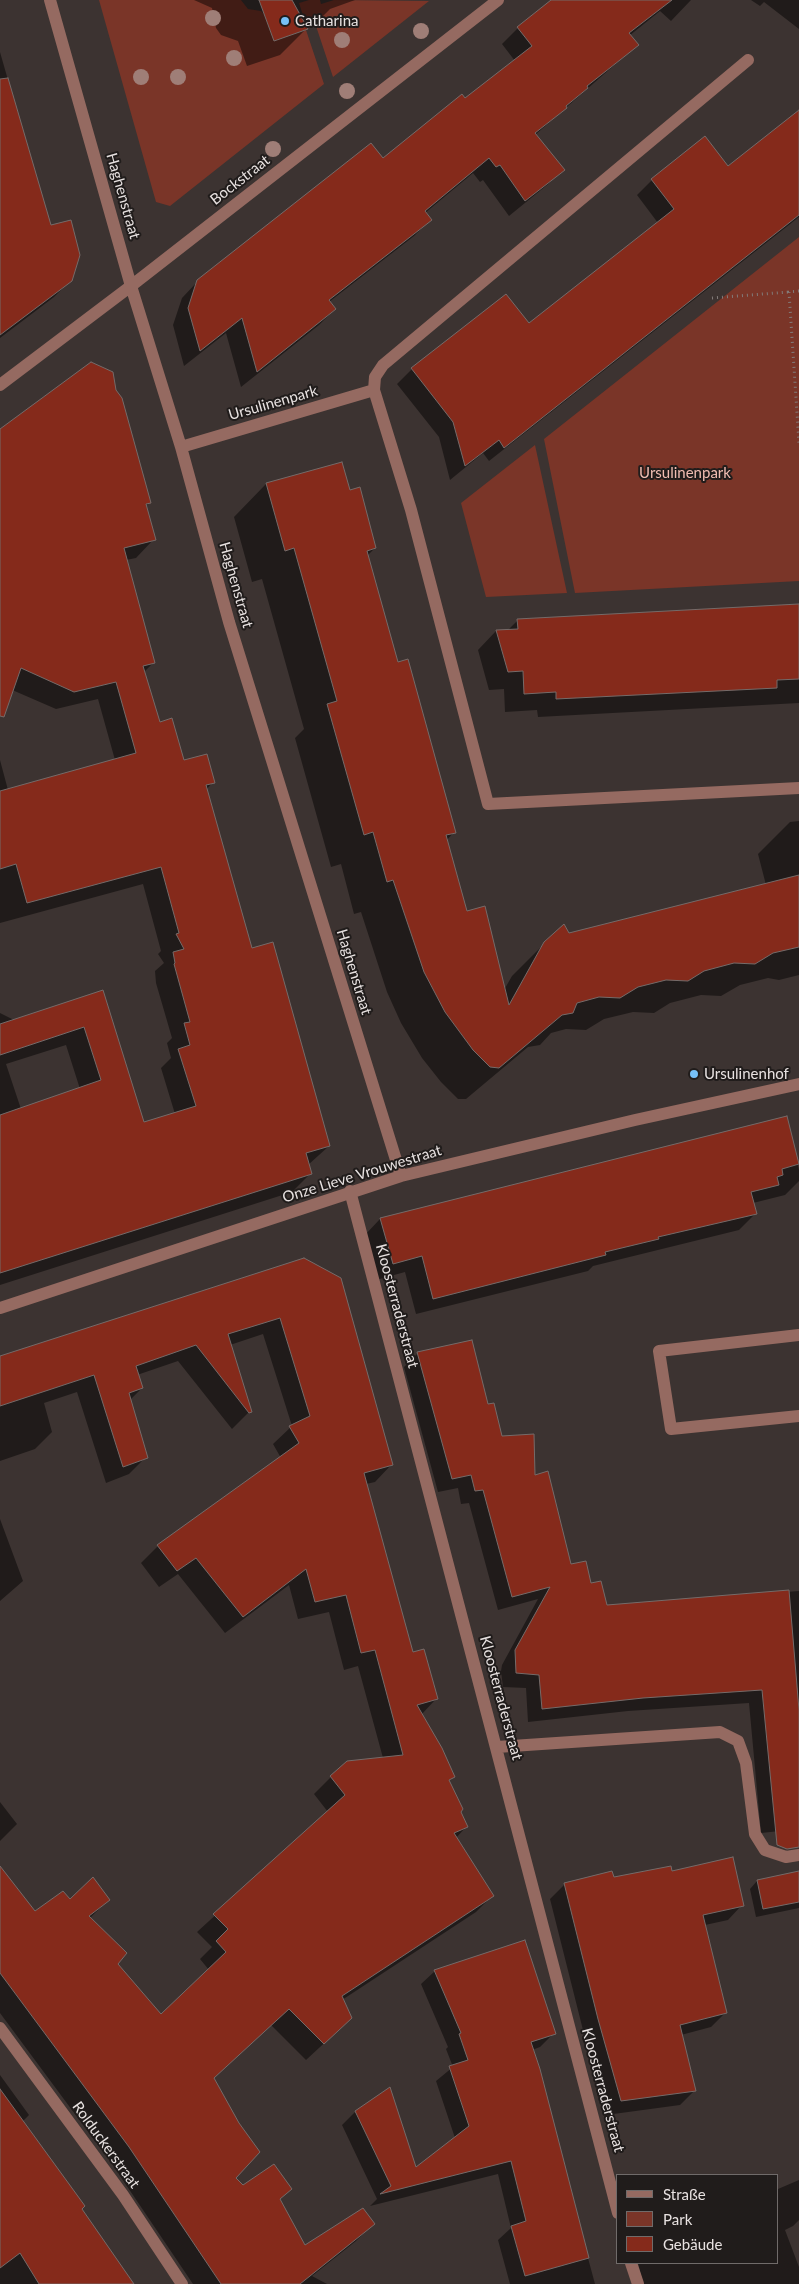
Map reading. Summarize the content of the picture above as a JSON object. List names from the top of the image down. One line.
{"streets":{"street":["Bockstraat","Haghenstraat","Ursulinenpark","Onze Lieve Vrouwestraat","Kloosterraderstraat","Rolduckerstraat"]},"crossings":[["Bockstraat","Haghenstraat"],["Haghenstraat","Ursulinenpark"],["Haghenstraat","Onze Lieve Vrouwestraat"],["Onze Lieve Vrouwestraat","Kloosterraderstraat"]],"parks":["Ursulinenpark"],"places":["Catharina","Ursulinenhof"],"legend":["Straße","Park","Gebäude"]}
